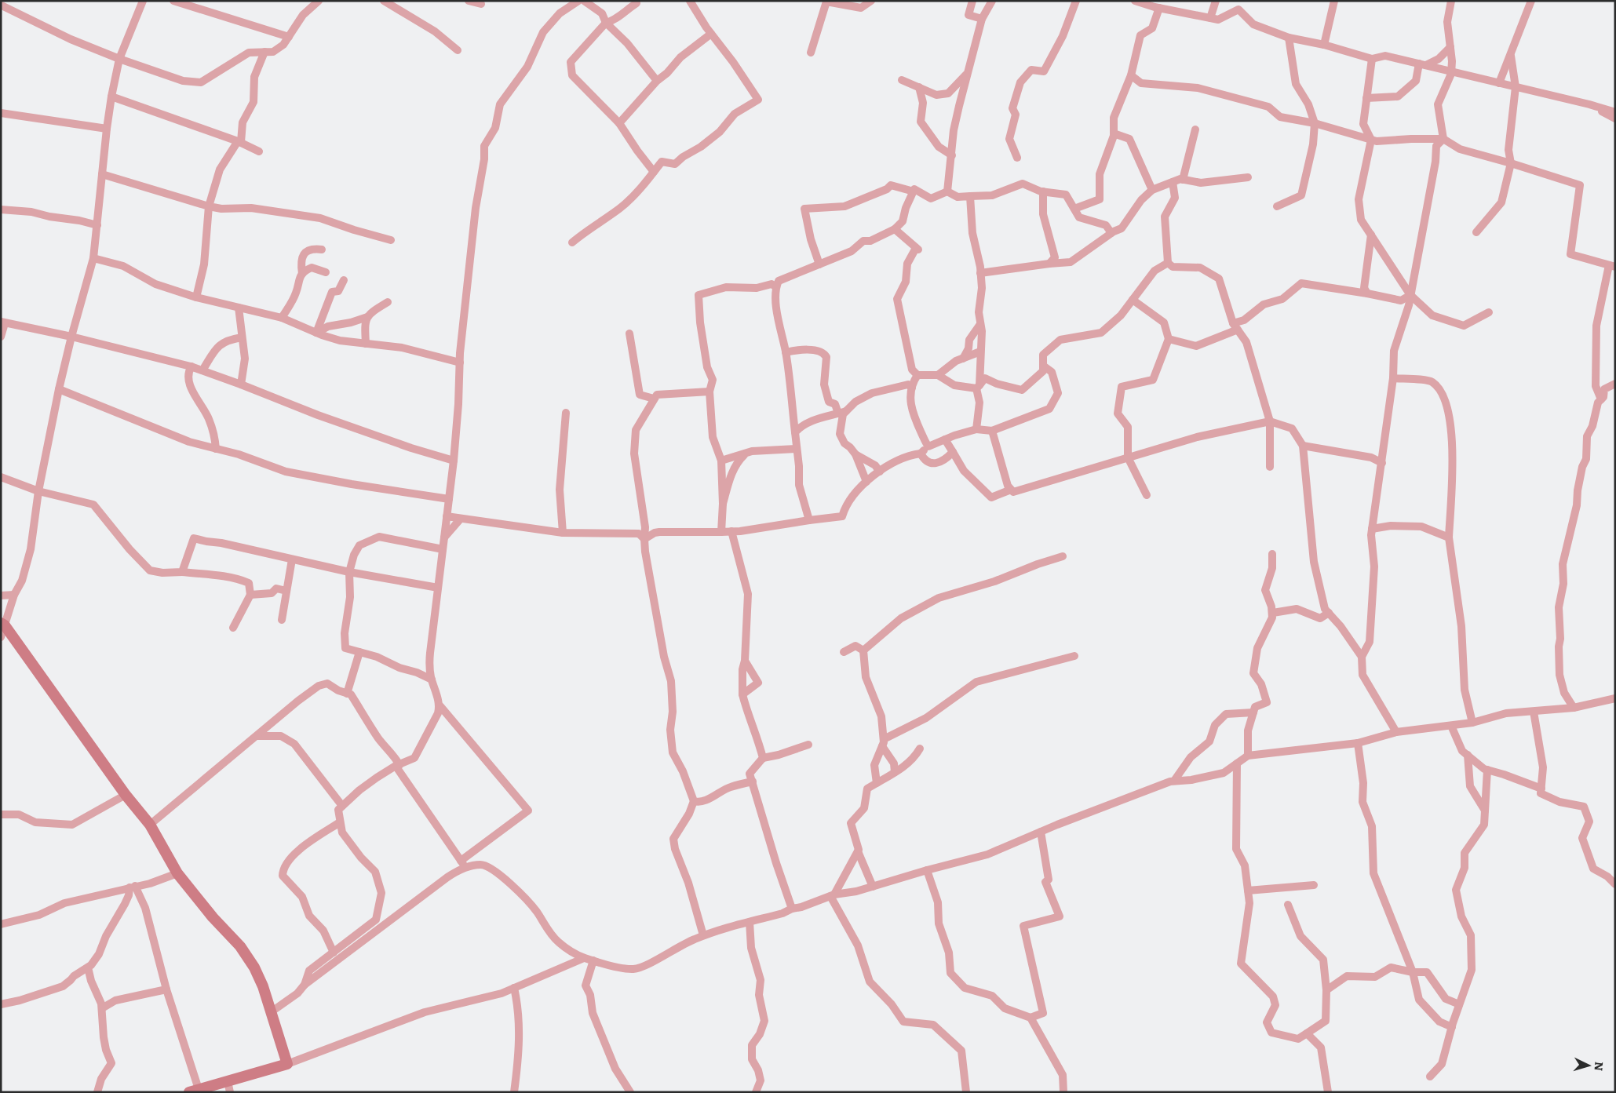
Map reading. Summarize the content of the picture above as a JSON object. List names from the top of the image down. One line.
{"north":"right"}
